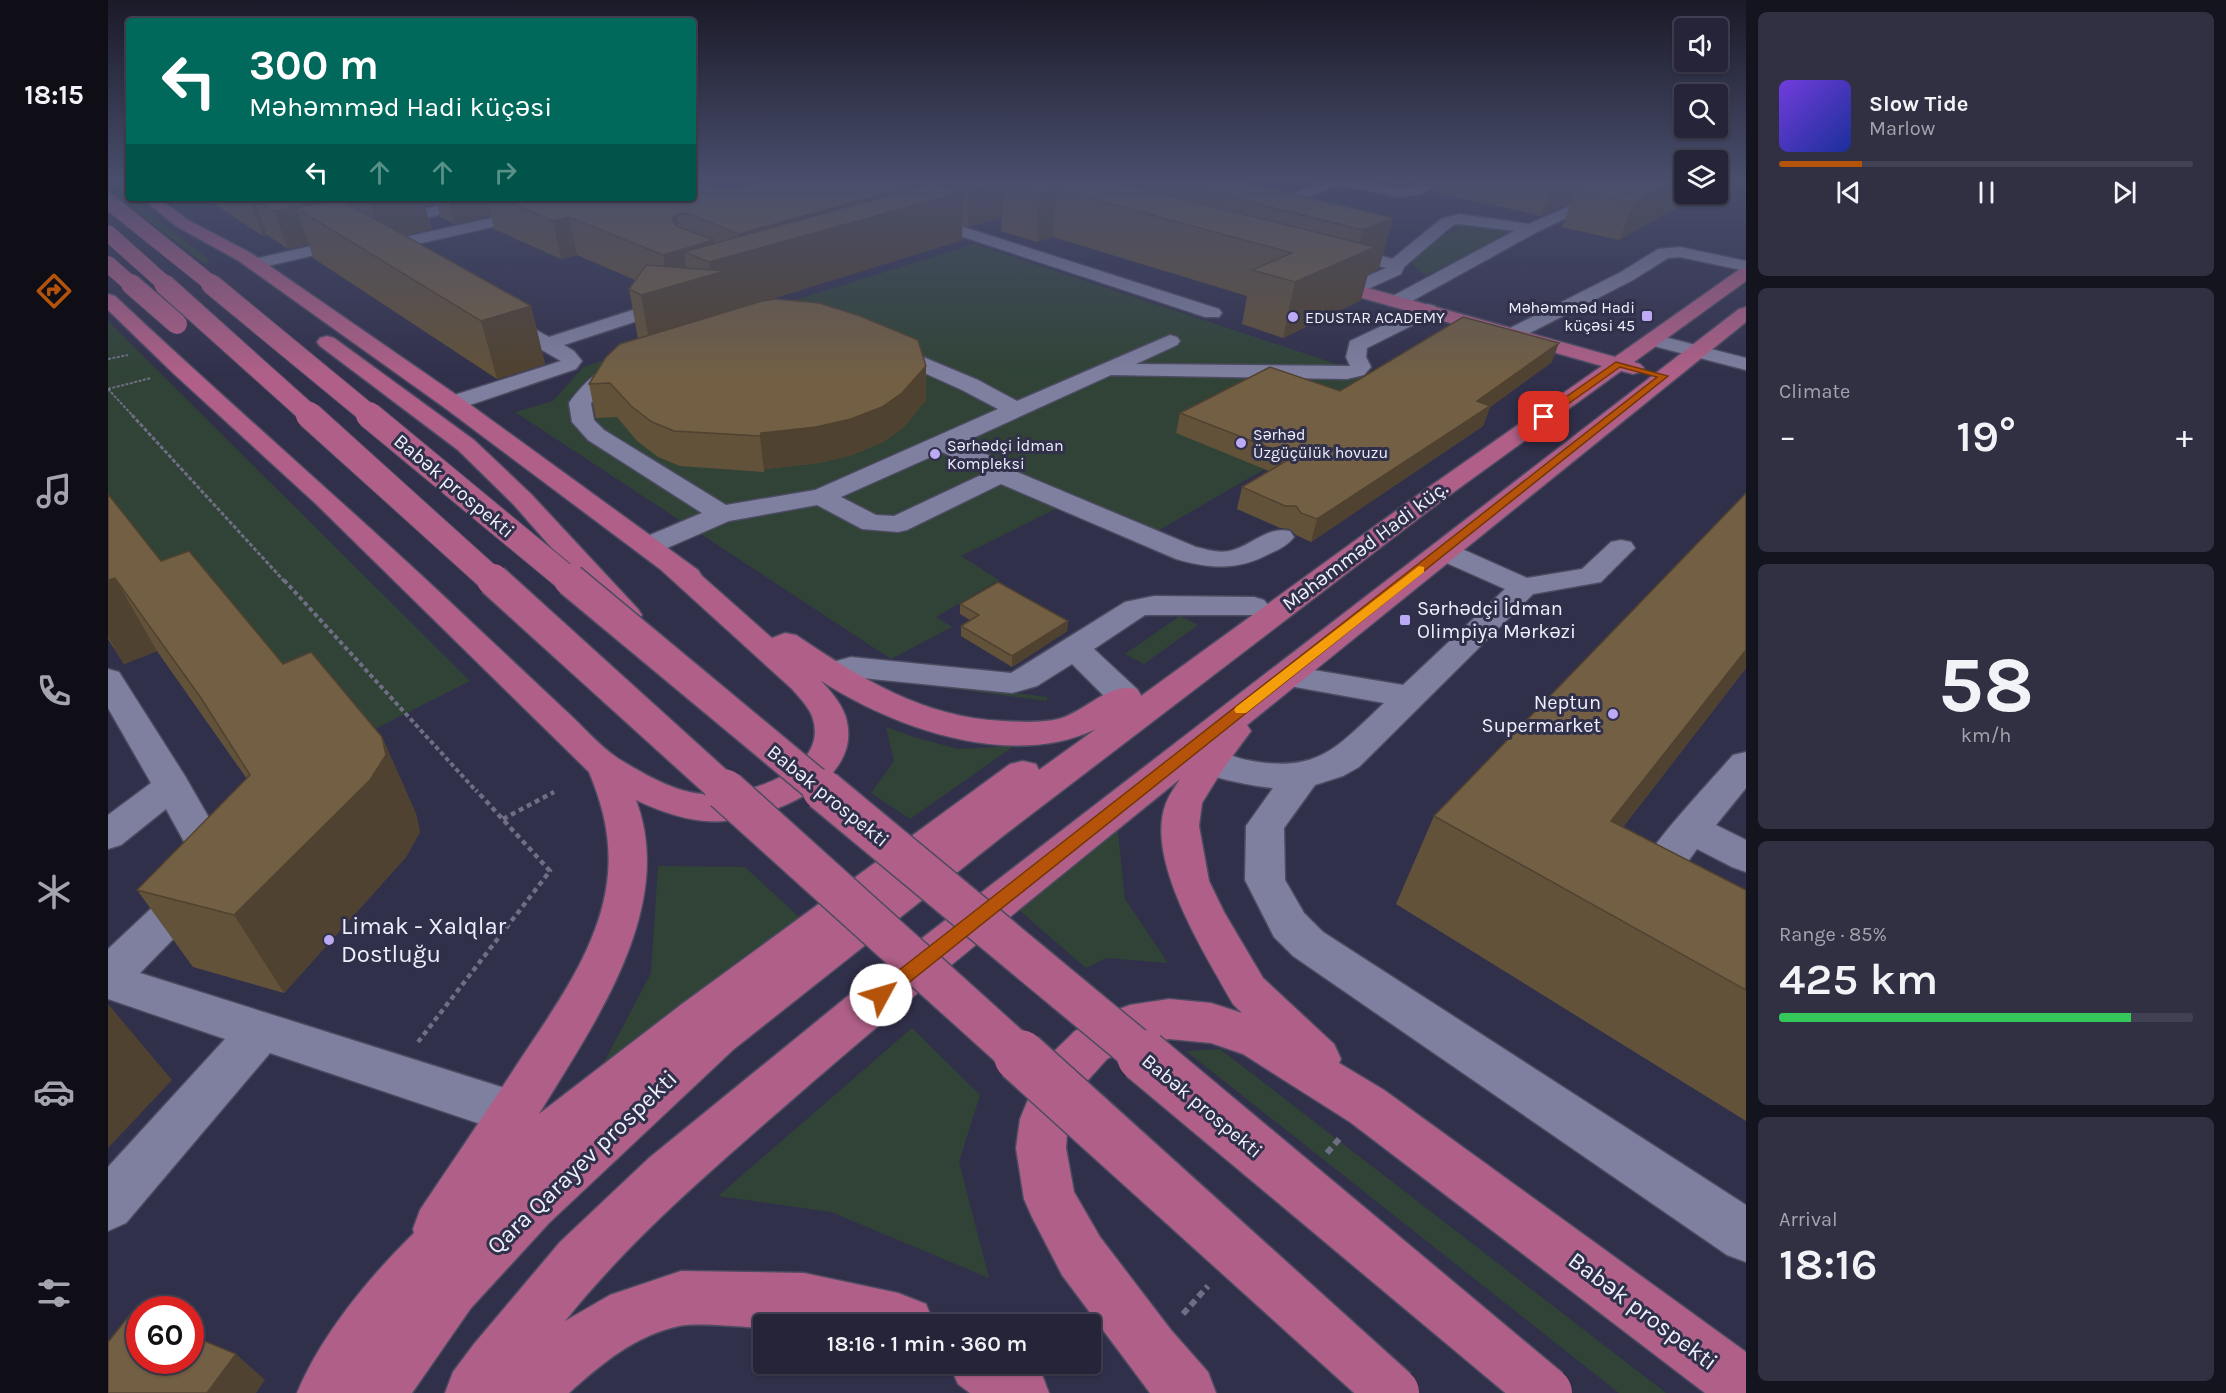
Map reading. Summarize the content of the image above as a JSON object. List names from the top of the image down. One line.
{"streets":{"main road":["Babək prospekti","Məhəmməd Hadi küç.","Qara Qarayev prospekti"]},"crossings":[["Məhəmməd Hadi küç.","Qara Qarayev prospekti"]],"places":{"transit":["Məhəmməd Hadi küçəsi 45","Sərhədçi İdman Olimpiya Mərkəzi"],"other":["EDUSTAR ACADEMY","Sərhəd Üzgüçülük hovuzu","Sərhədçi İdman Kompleksi","Neptun Supermarket","Limak - Xalqlar Dostluğu"]},"page":{"tabs":"18:15","turn":["300 m","Məhəmməd Hadi küçəsi"],"song":["Slow Tide","Marlow"],"tile":["Climate",["58","km/h"],["Range · 85%","425 km"],["Arrival","18:16"]],"heat":["−","19°","+"],"limit":"60","trip":"18:16 · 1 min · 360 m"}}
